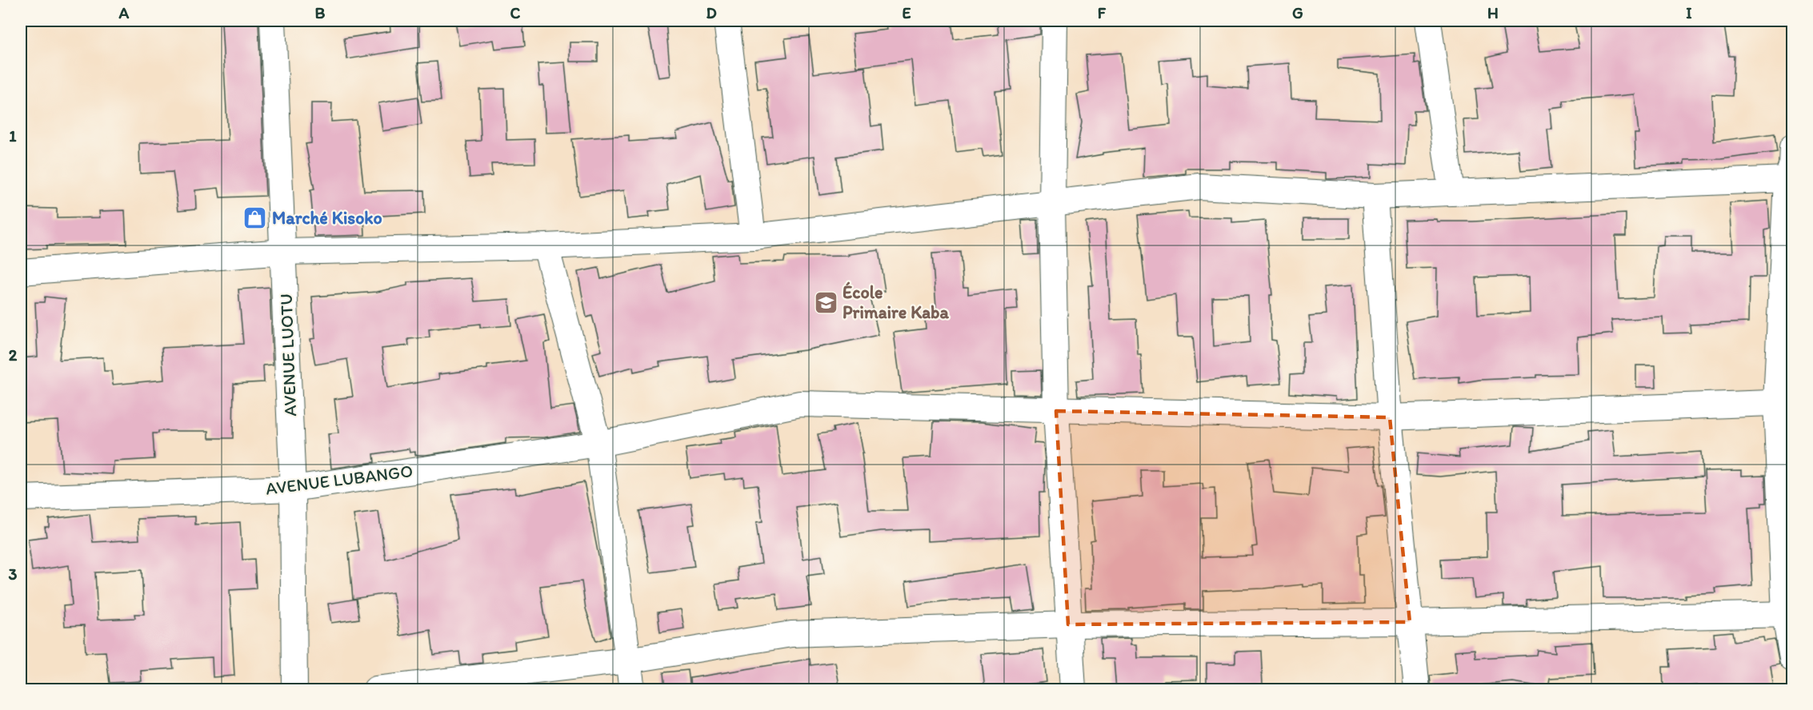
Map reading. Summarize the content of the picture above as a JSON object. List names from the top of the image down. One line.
{"streets":{"street":["AVENUE LUOTU","AVENUE LUBANGO"]},"crossings":[["AVENUE LUOTU","AVENUE LUBANGO"]],"places":{"shop":["Marché Kisoko"],"school or university":["École Primaire Kaba"]},"grid":{"columns":["A","B","C","D","E","F","G","H","I"],"rows":["1","2","3"]}}
